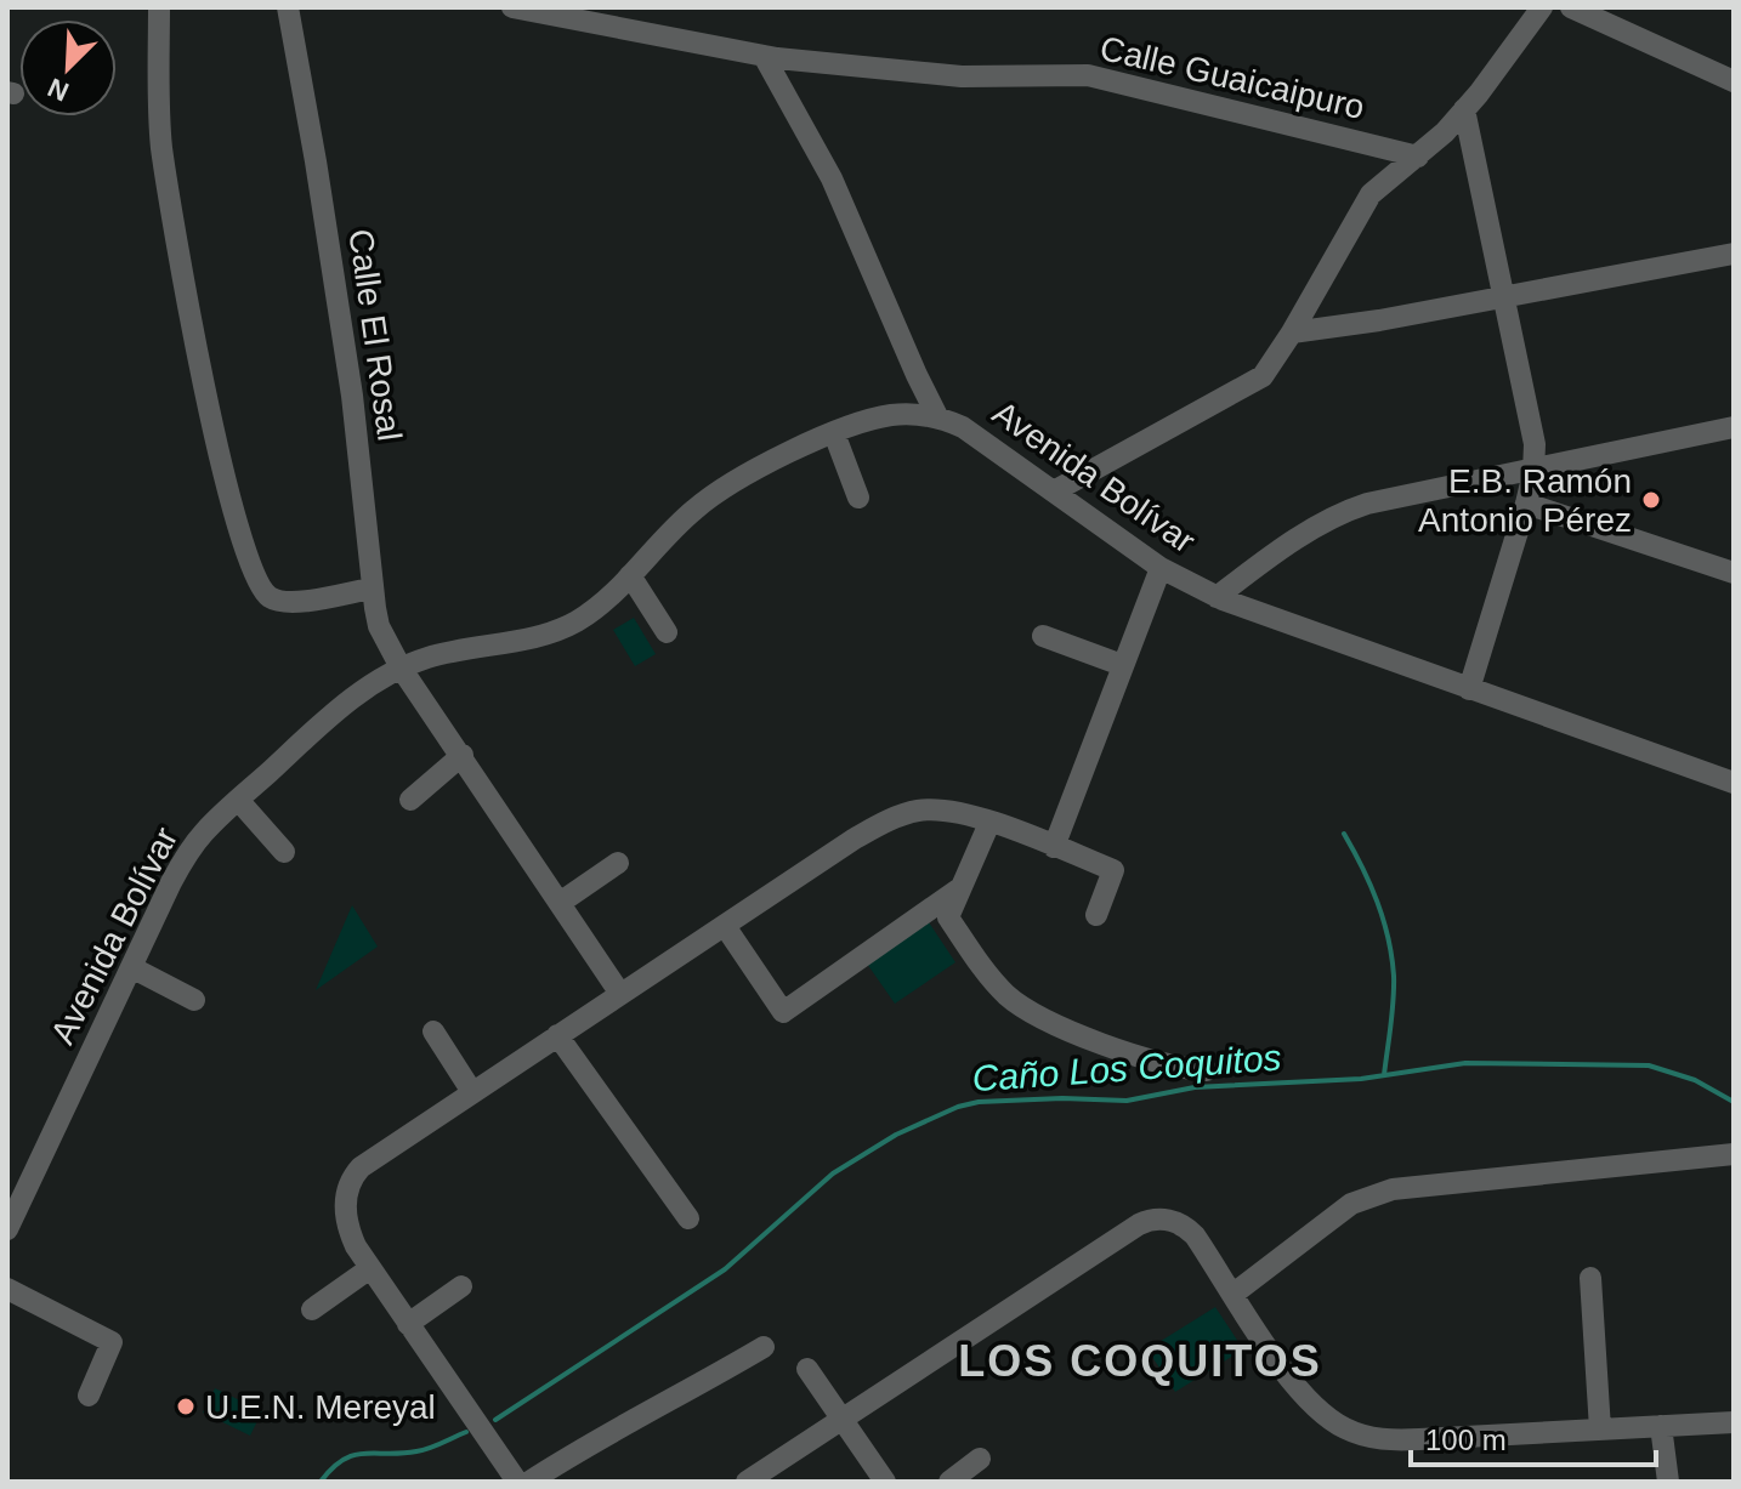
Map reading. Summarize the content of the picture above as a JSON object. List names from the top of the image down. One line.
{"streets":{"street":["Calle Guaicaipuro","Calle El Rosal","Avenida Bolívar"]},"crossings":[["Calle El Rosal","Avenida Bolívar"]],"districts":["LOS COQUITOS"],"water":["Caño Los Coquitos"],"places":["E.B. Ramón Antonio Pérez","U.E.N. Mereyal"],"scale_bar":"100 m","north":"bottom left"}
